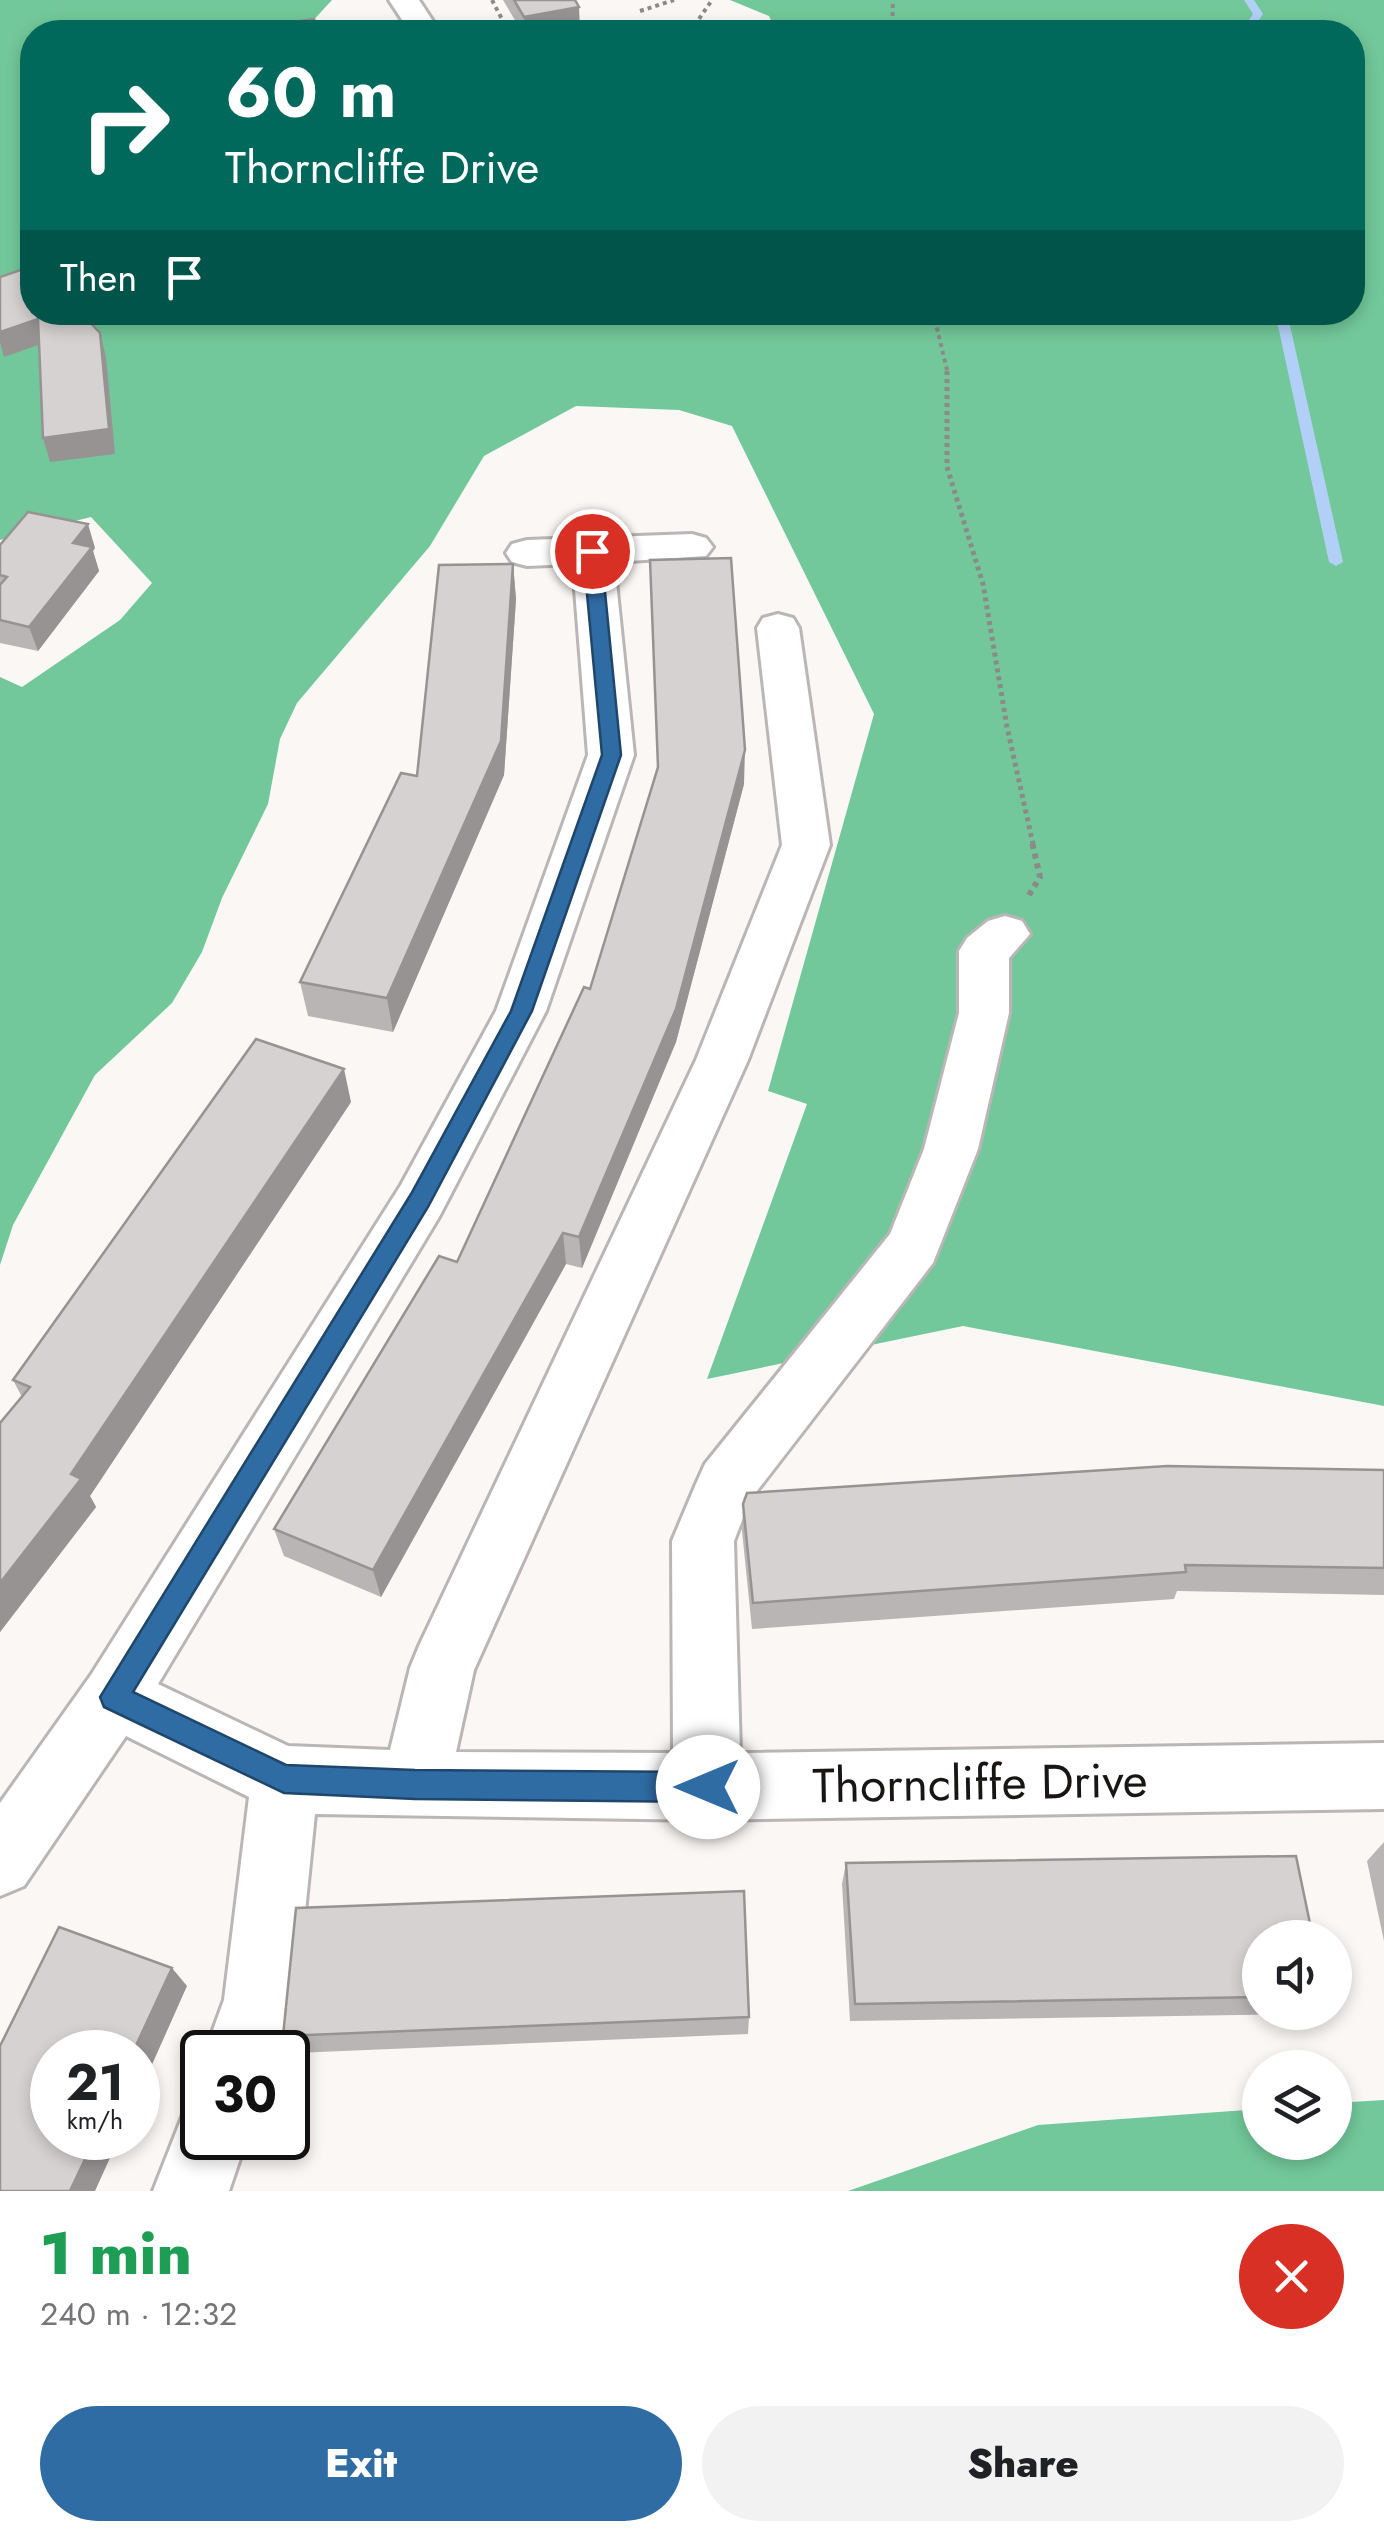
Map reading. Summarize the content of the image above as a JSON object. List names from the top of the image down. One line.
{"streets":{"street":["Thorncliffe Drive"]},"page":{"turn":["60 m","Thorncliffe Drive"],"then":"Then","speed":"21 km/h","limit":"30","heading":["1 min","240 m · 12:32"],"buttons":["Exit","Share"]}}
